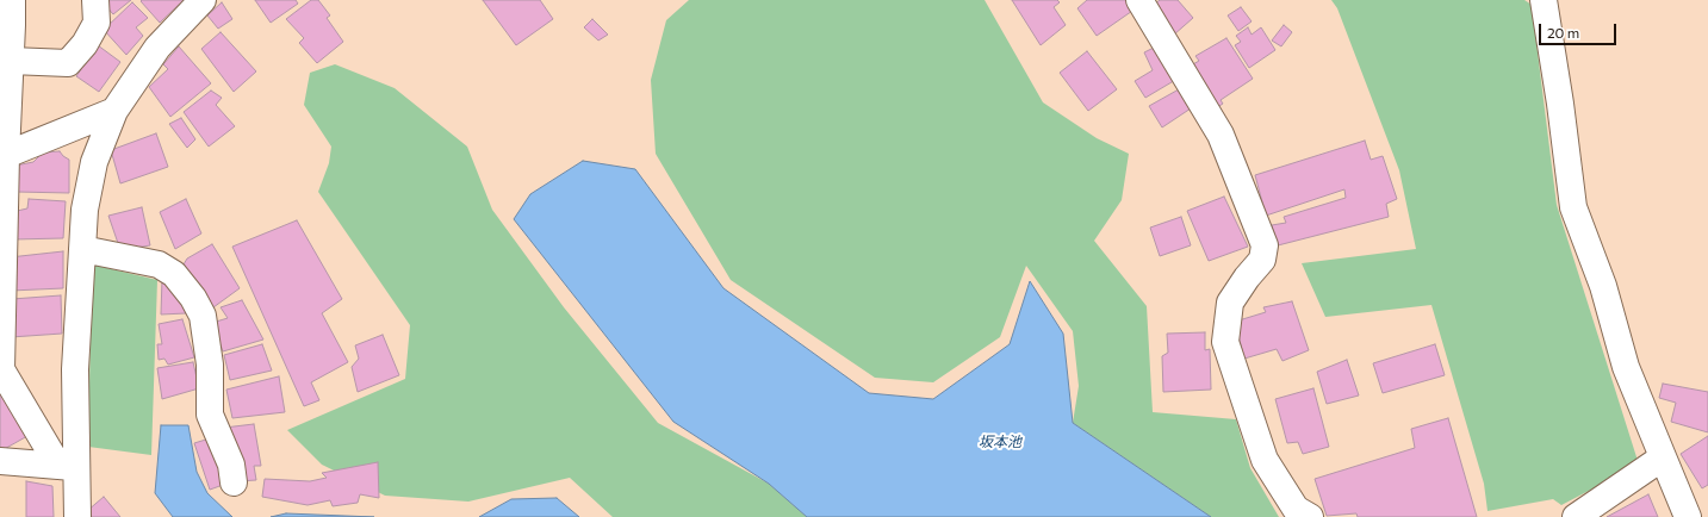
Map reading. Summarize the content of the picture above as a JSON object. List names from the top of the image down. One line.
{"water":["坂本池"],"scale_bar":"20 m"}
